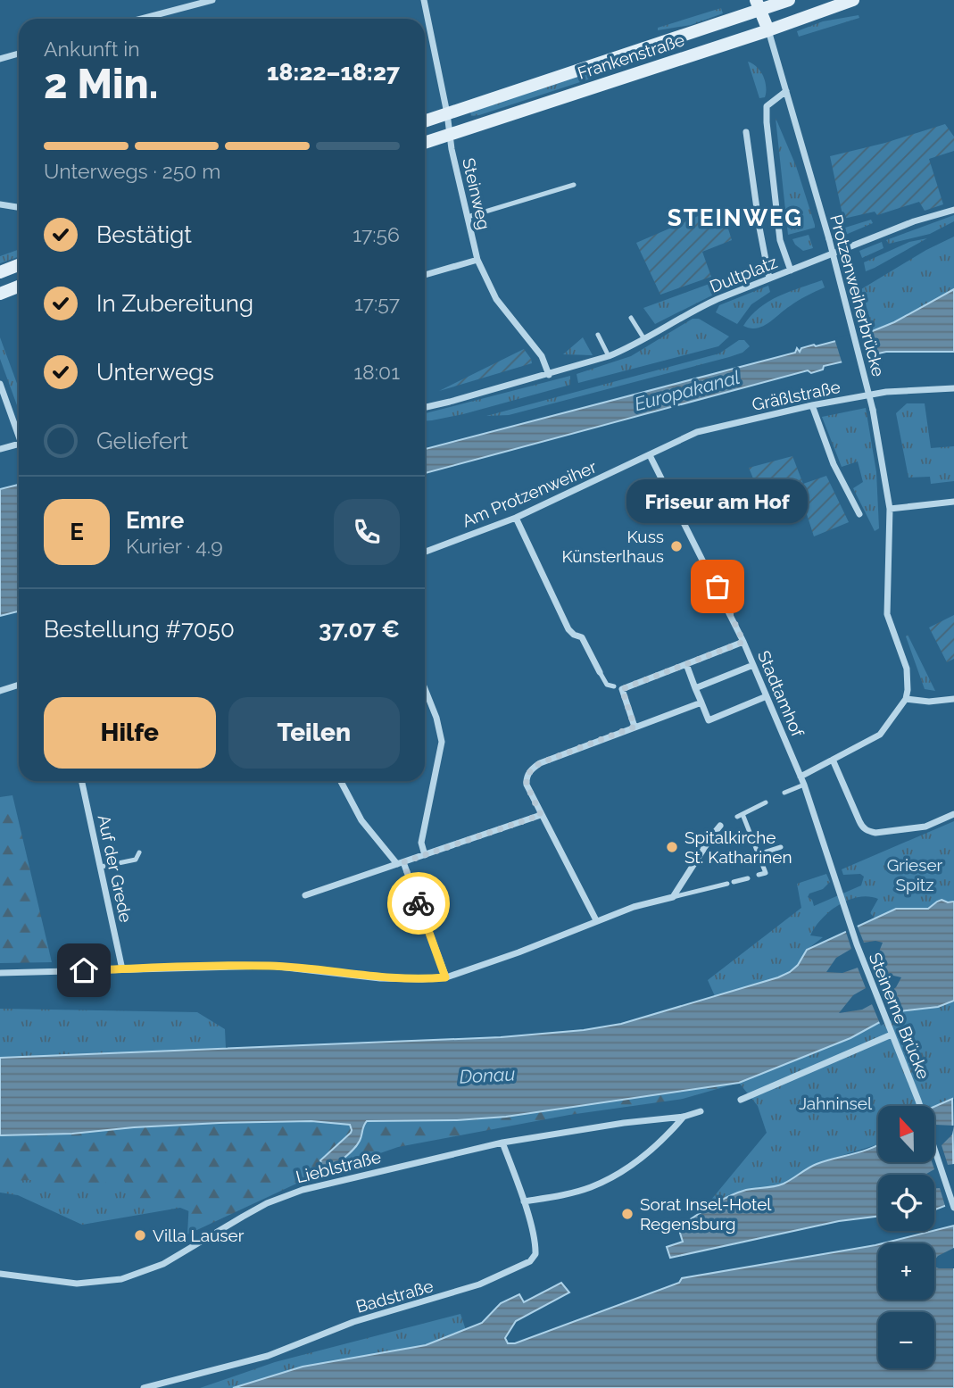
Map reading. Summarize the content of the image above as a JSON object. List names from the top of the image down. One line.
{"streets":{"main road":["Frankenstraße"],"street":["Steinweg","Dultplatz","Protzenweiherbrücke","Gräßlstraße","Am Protzenweiher","Stadtamhof","Auf der Grede","Steinerne Brücke","Lieblstraße","Badstraße"]},"crossings":[["Frankenstraße","Steinweg"],["Frankenstraße","Protzenweiherbrücke"],["Steinweg","Dultplatz"],["Gräßlstraße","Am Protzenweiher"],["Gräßlstraße","Stadtamhof"],["Am Protzenweiher","Stadtamhof"],["Stadtamhof","Steinerne Brücke"],["Lieblstraße","Badstraße"]],"districts":["STEINWEG"],"water":["Europakanal","Donau"],"parks":["Grieser Spitz","Jahninsel"],"places":["Kuss Künsterlhaus","Friseur am Hof","Spitalkirche St. Katharinen","Sorat Insel-Hotel Regensburg","Villa Lauser"],"north":"top","page":{"heading":["2 Min.","Ankunft in","18:22–18:27"],"panel":["Emre","Kurier · 4.9","Bestellung #7050","37.07 €"],"bar":"Unterwegs · 250 m","list":[["Bestätigt","17:56"],["In Zubereitung","17:57"],["Unterwegs","18:01"],"Geliefert"],"bubble":"Friseur am Hof","round":"E","buttons":["Hilfe","Teilen"],"map_buttons":["+","−"]}}
